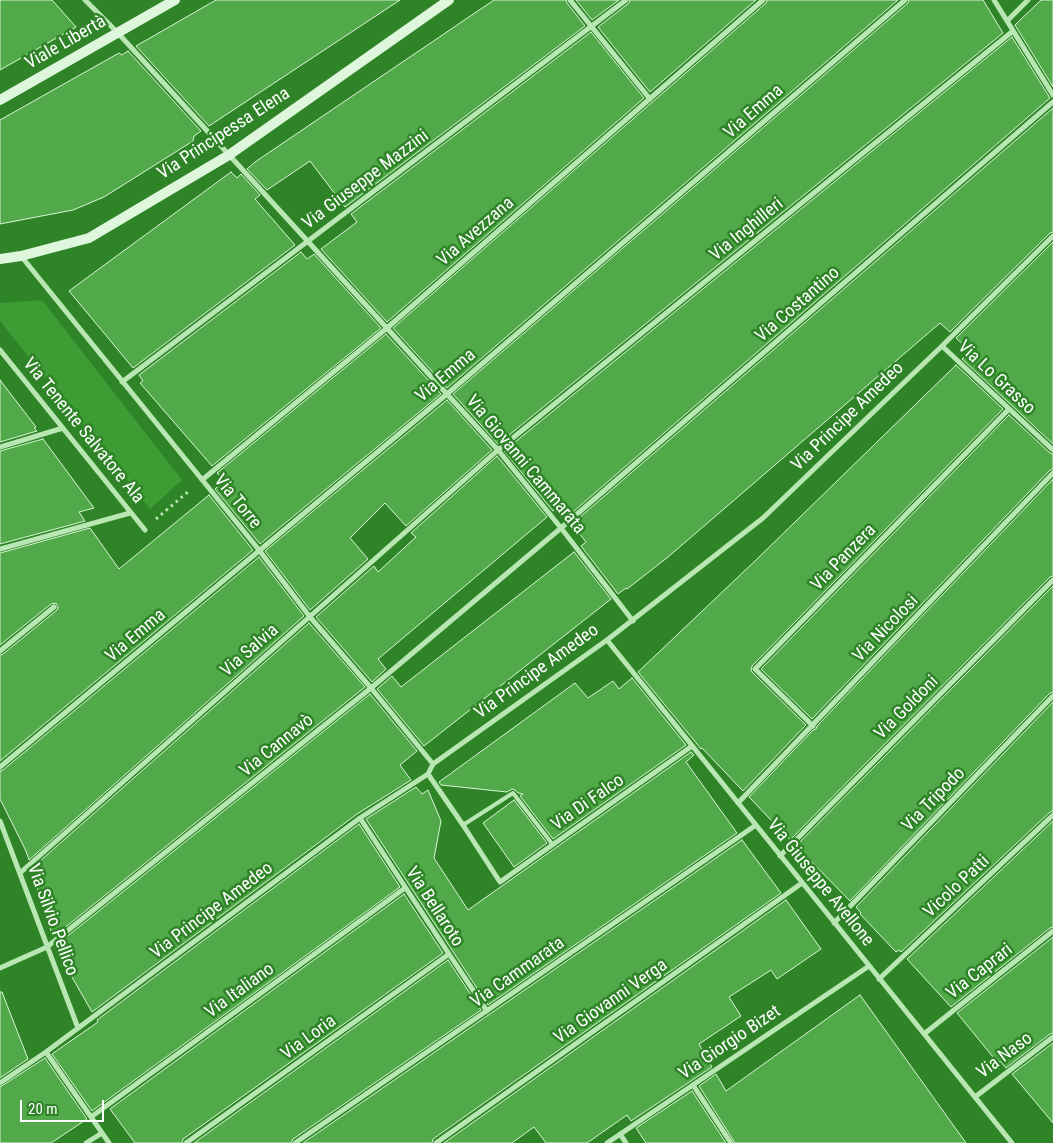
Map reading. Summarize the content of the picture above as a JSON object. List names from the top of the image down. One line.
{"streets":{"street":["Viale Libertà","Via Emma","Via Principessa Elena","Via Giuseppe Mazzini","Via Inghilleri","Via Avezzana","Via Costantino","Via Lo Grasso","Via Principe Amedeo","Via Tenente Salvatore Ala","Via Giovanni Cammarata","Via Torre","Via Panzera","Via Nicolosi","Via Salvia","Via Goldoni","Via Cannavò","Via Tripodo","Via Di Falco","Via Giuseppe Avellone","Vicolo Patti","Via Bellaroto","Via Silvio Pellico","Via Caprari","Via Cammarata","Via Italiano","Via Giovanni Verga","Via Loria","Via Giorgio Bizet","Via Naso"]},"crossings":[["Viale Libertà","Via Giovanni Cammarata"],["Via Emma","Via Giovanni Cammarata"],["Via Emma","Via Torre"],["Via Principessa Elena","Via Giovanni Cammarata"],["Via Principessa Elena","Via Torre"],["Via Giuseppe Mazzini","Via Giovanni Cammarata"],["Via Giuseppe Mazzini","Via Torre"],["Via Inghilleri","Via Giovanni Cammarata"],["Via Inghilleri","Via Salvia"],["Via Avezzana","Via Giovanni Cammarata"],["Via Avezzana","Via Torre"],["Via Costantino","Via Giovanni Cammarata"],["Via Costantino","Via Cannavò"],["Via Lo Grasso","Via Principe Amedeo"],["Via Lo Grasso","Via Panzera"],["Via Principe Amedeo","Via Giovanni Cammarata"],["Via Principe Amedeo","Via Torre"],["Via Principe Amedeo","Via Giuseppe Avellone"],["Via Principe Amedeo","Via Bellaroto"],["Via Principe Amedeo","Via Silvio Pellico"],["Via Giovanni Cammarata","Via Salvia"],["Via Giovanni Cammarata","Via Cannavò"],["Via Torre","Via Salvia"],["Via Torre","Via Cannavò"],["Via Panzera","Via Nicolosi"],["Via Nicolosi","Via Giuseppe Avellone"],["Via Salvia","Via Silvio Pellico"],["Via Goldoni","Via Giuseppe Avellone"],["Via Cannavò","Via Silvio Pellico"],["Via Tripodo","Via Giuseppe Avellone"],["Via Di Falco","Via Giuseppe Avellone"],["Via Giuseppe Avellone","Vicolo Patti"],["Via Giuseppe Avellone","Via Caprari"],["Via Giuseppe Avellone","Via Cammarata"],["Via Giuseppe Avellone","Via Giovanni Verga"],["Via Giuseppe Avellone","Via Giorgio Bizet"],["Via Giuseppe Avellone","Via Naso"],["Via Bellaroto","Via Cammarata"],["Via Bellaroto","Via Italiano"],["Via Bellaroto","Via Loria"]],"scale_bar":"20 m"}
